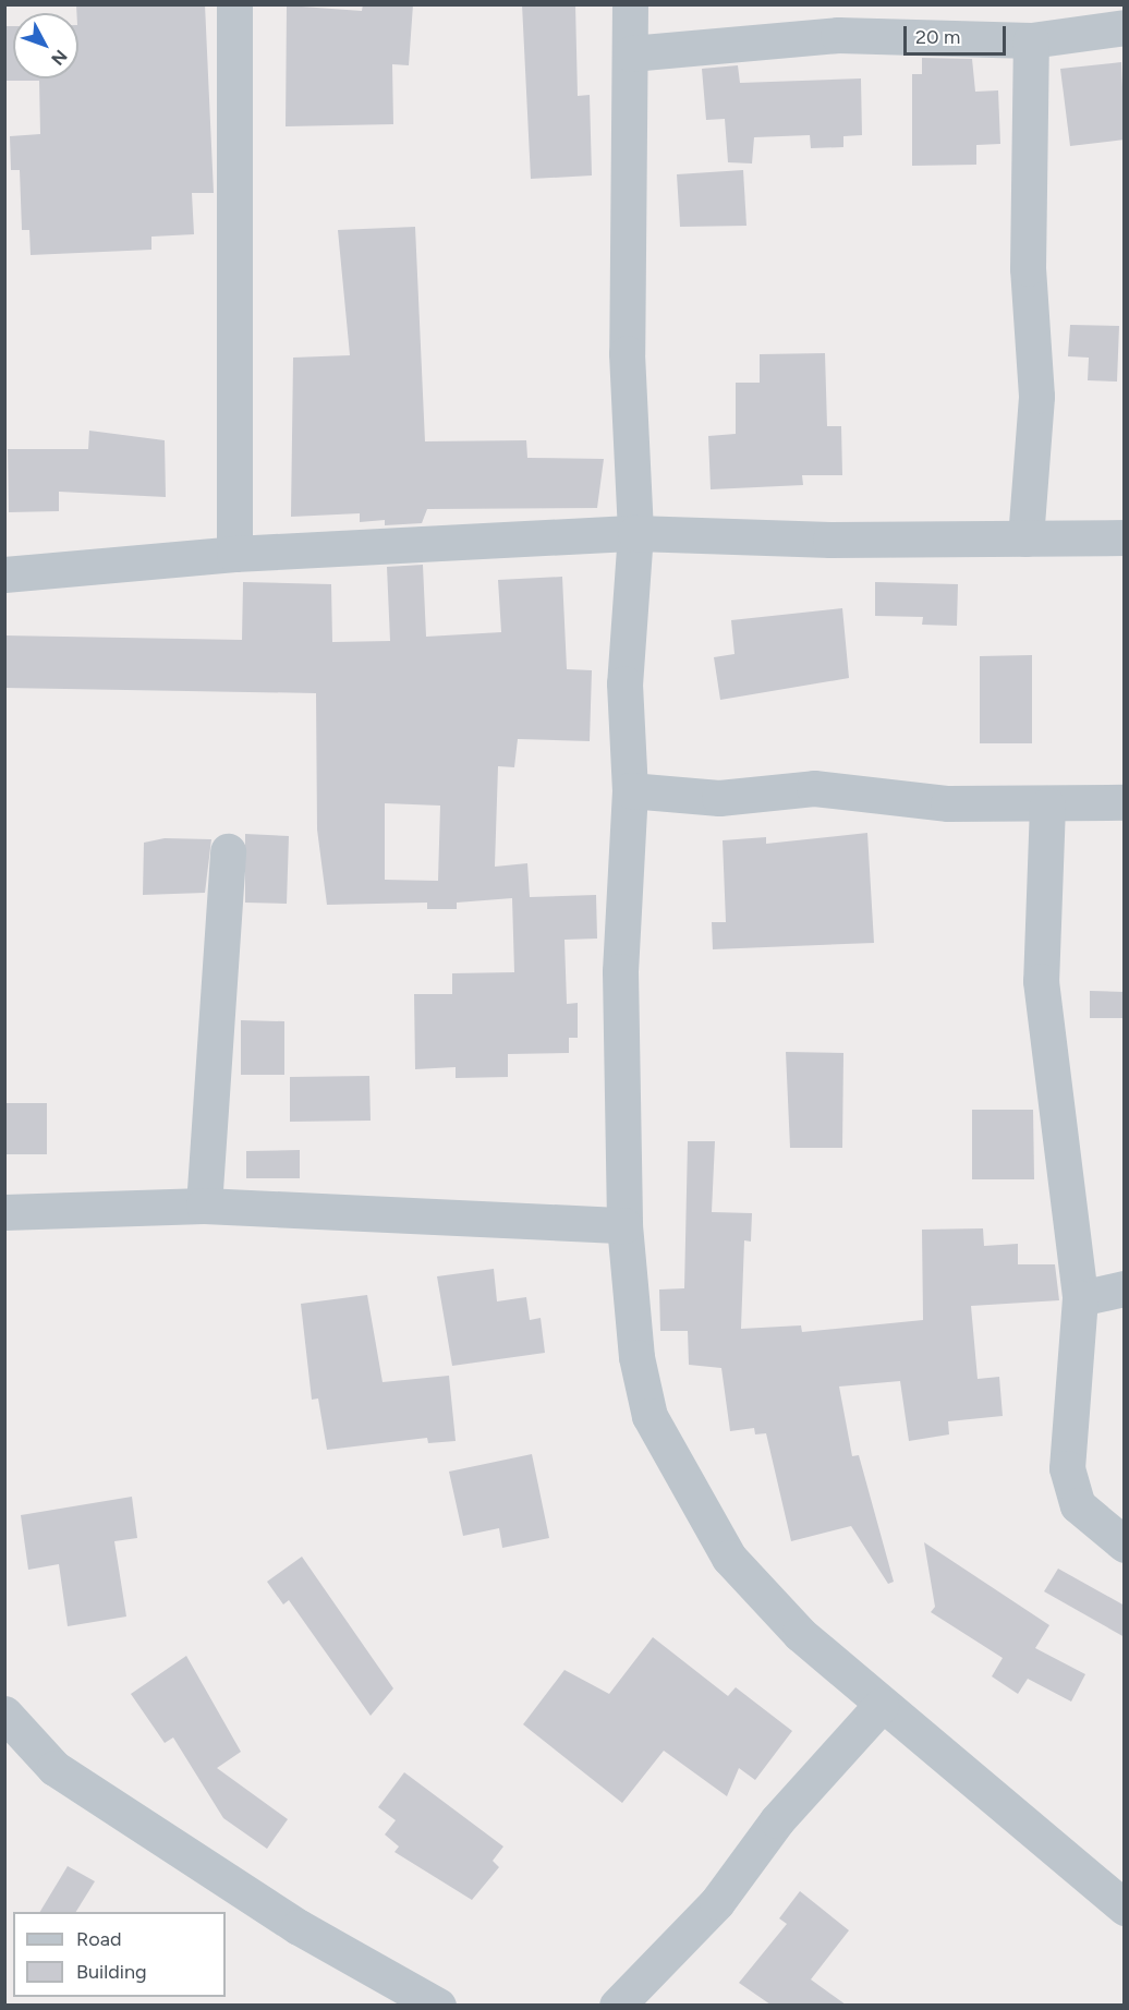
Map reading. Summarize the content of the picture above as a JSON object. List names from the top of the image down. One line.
{"legend":["Road","Building"],"scale_bar":"20 m","north":"bottom right"}
